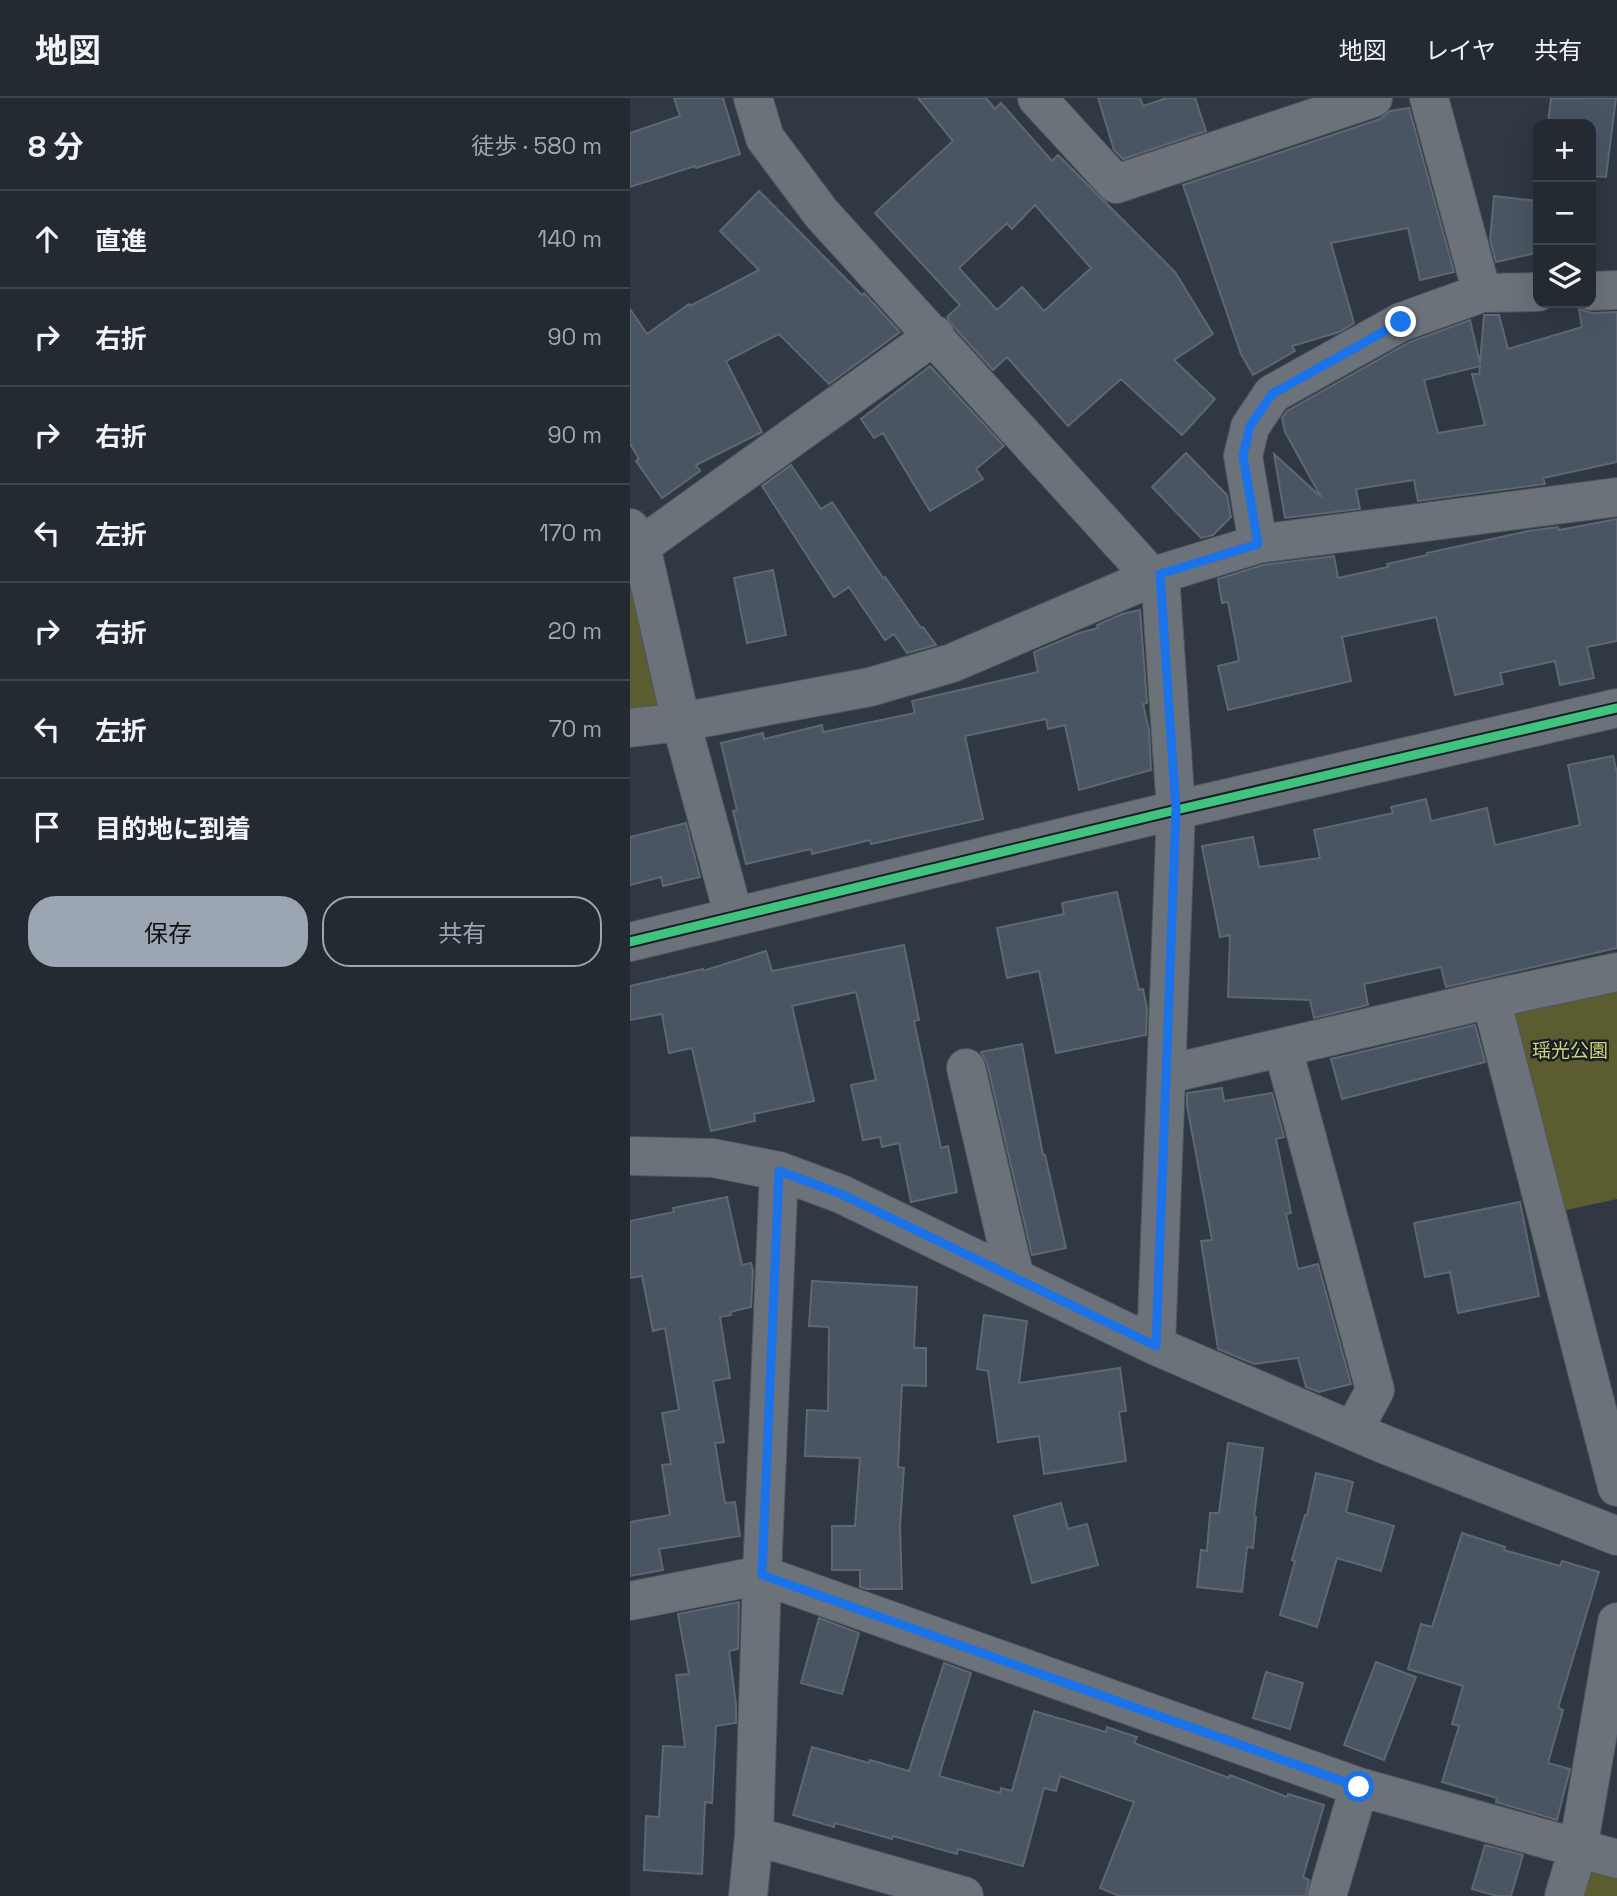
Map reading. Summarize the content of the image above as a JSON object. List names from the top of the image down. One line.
{"parks":["瑶光公園"],"page":{"header":"地図","nav":["地図","レイヤ","共有"],"heading":["8 分","徒歩 · 580 m"],"map_buttons":["+","−"],"list":[["直進","140 m"],["右折","90 m"],["右折","90 m"],["左折","170 m"],["右折","20 m"],["左折","70 m"],"目的地に到着"],"buttons":["保存","共有"]}}
